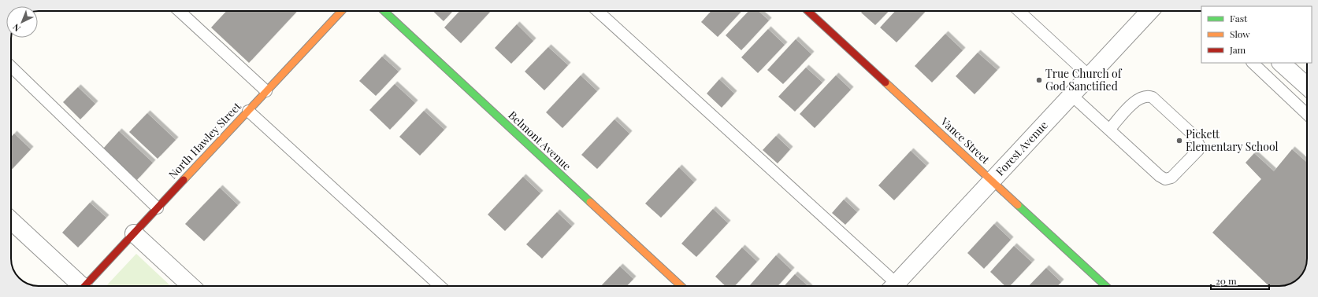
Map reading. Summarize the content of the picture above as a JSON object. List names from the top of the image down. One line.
{"streets":{"street":["North Hawley Street","Belmont Avenue","Vance Street","Forest Avenue"]},"crossings":[["Vance Street","Forest Avenue"]],"places":["True Church of God Sanctified","Pickett Elementary School"],"legend":["Fast","Slow","Jam"],"scale_bar":"20 m","north":"bottom left"}
